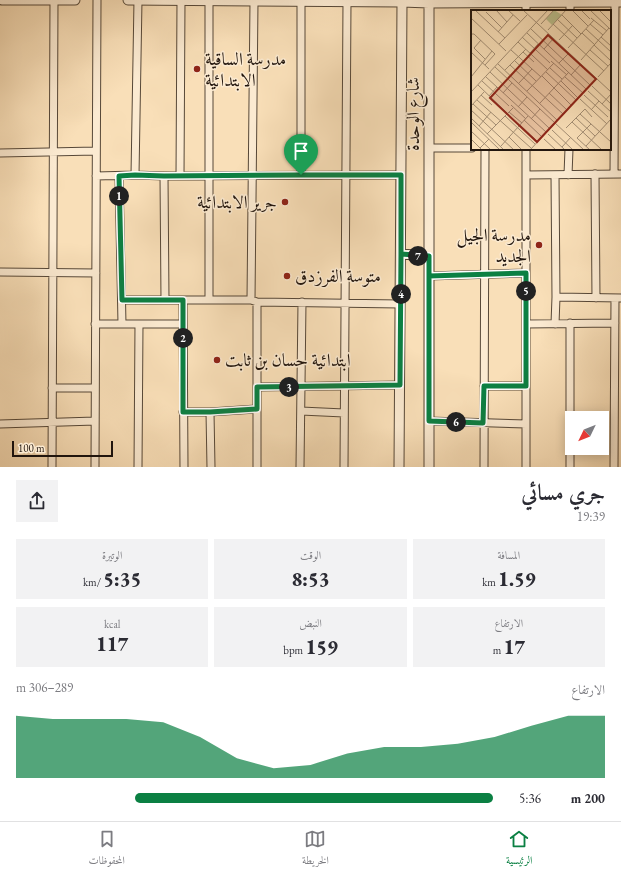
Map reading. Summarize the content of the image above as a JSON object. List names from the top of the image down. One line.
{"streets":{"street":["شارع الوحدة"]},"places":["مدرسة الساقية الابتدائية","جرير الابتدائية","مدرسة الجيل الجديد","متوسة الفرزدق","ابتدائية حسان بن ثابت"],"scale_bar":"100 m","north":"bottom left","page":{"pins":["1","7","5","4","2","3","6"],"scale":"100 m","heading":["جري مسائي","19:39"],"stats":[["المسافة","1.59 km"],["الوقت","8:53"],["الوتيرة","5:35 /km"],["الارتفاع","17 m"],["النبض","159 bpm"],["kcal","117"]],"chart":["الارتفاع","289–306 m"],"list":[{"name":"200 m","note":"5:36"}],"tabs":["الرئيسية","الخريطة","المحفوظات"]}}
